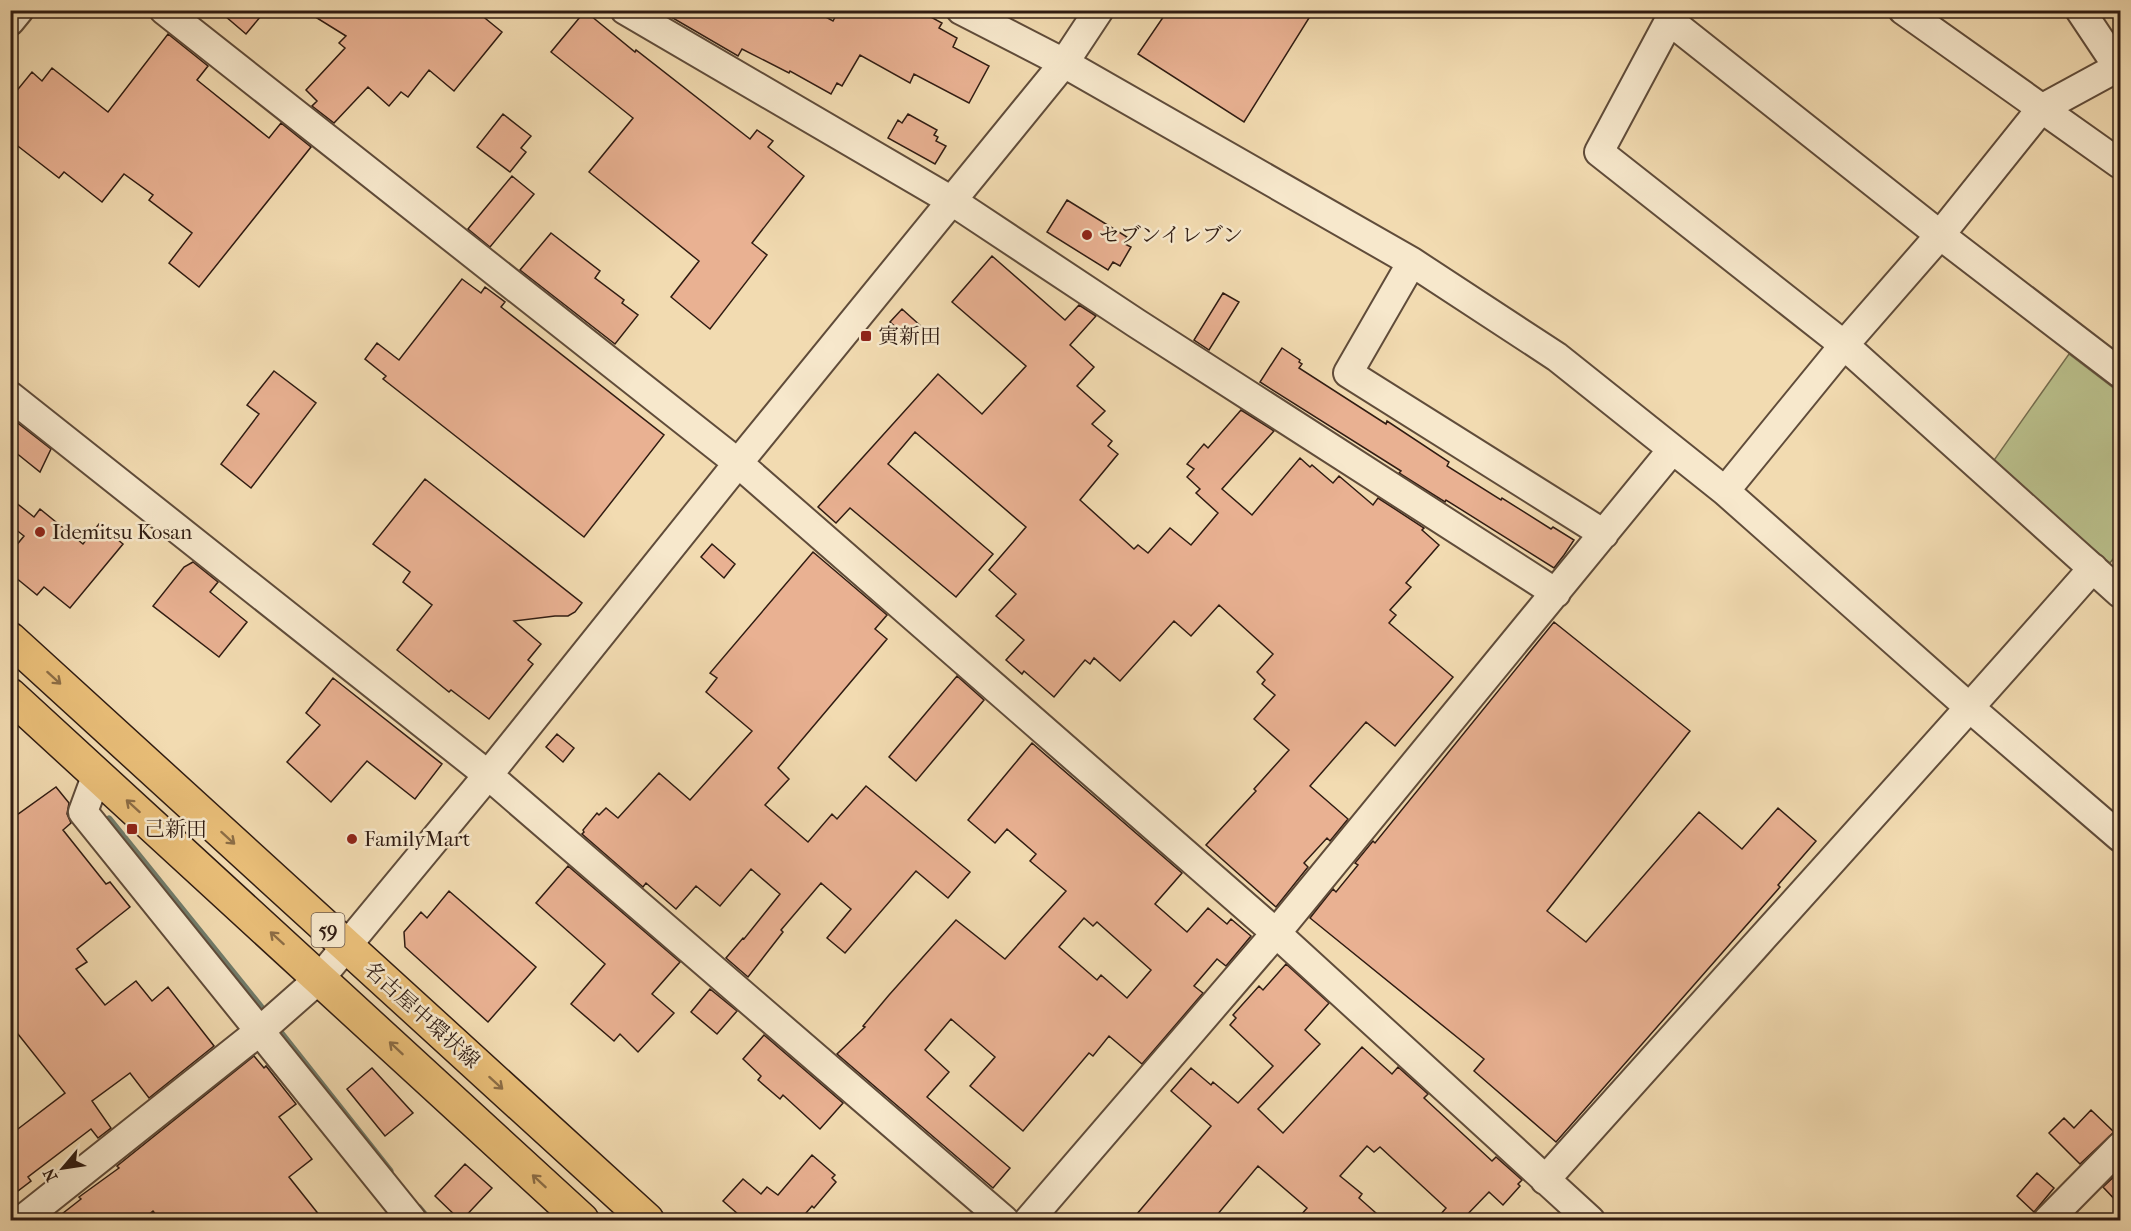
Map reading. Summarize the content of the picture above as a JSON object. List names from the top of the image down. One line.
{"streets":{"main road":["59","名古屋中環状線"]},"places":{"other":["セブンイレブン","Idemitsu Kosan","FamilyMart"],"transit":["寅新田","己新田"]},"north":"bottom left"}
